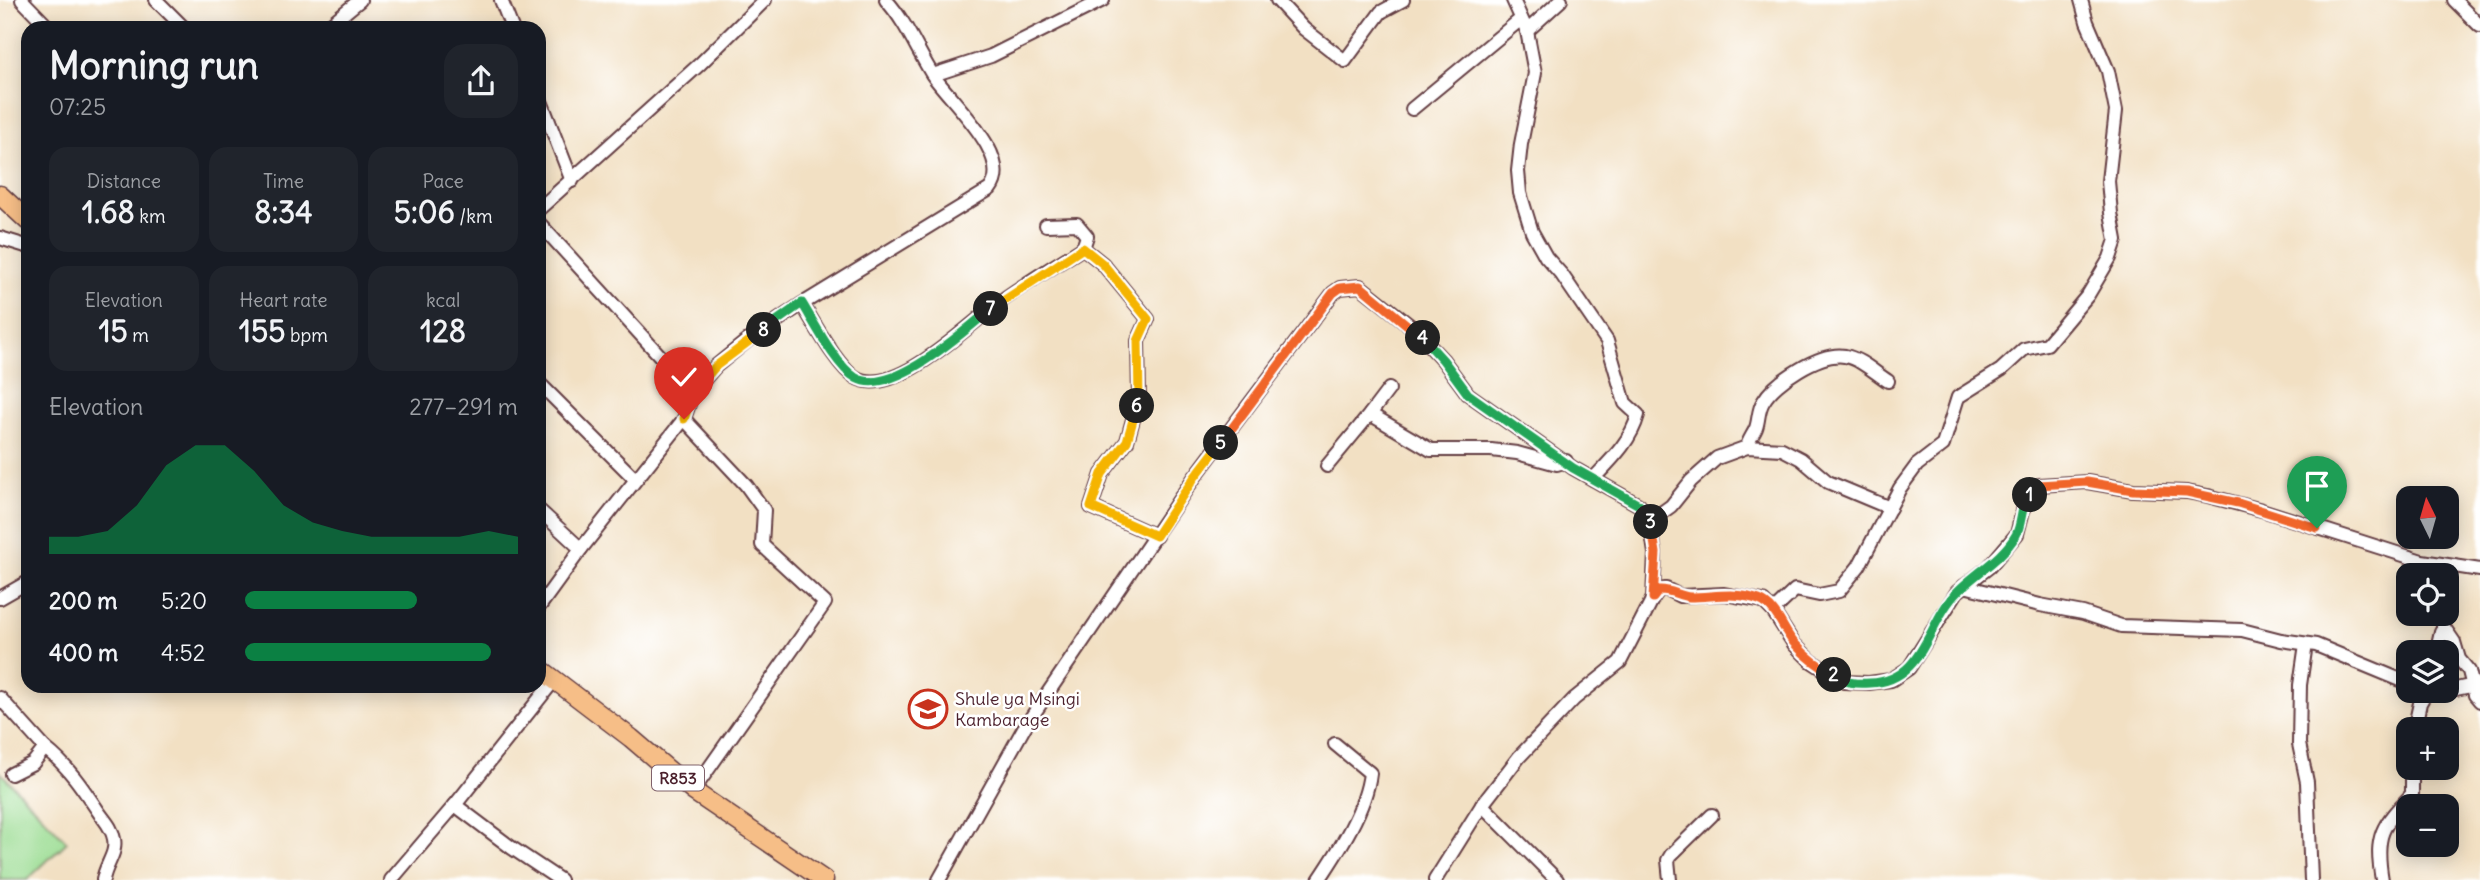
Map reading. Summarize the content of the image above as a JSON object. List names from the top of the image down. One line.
{"streets":{"main road":["R853"]},"places":{"school or university":["Shule ya Msingi Kambarage"]},"north":"top","page":{"heading":["Morning run","07:25"],"stats":[["Distance","1.68 km"],["Time","8:34"],["Pace","5:06 /km"],["Elevation","15 m"],["Heart rate","155 bpm"],["kcal","128"]],"pins":["7","8","4","6","5","1","3","2"],"chart":["Elevation","277–291 m"],"map_buttons":["+","−"],"list":[{"name":"200 m","note":"5:20"},{"name":"400 m","note":"4:52"}]}}
